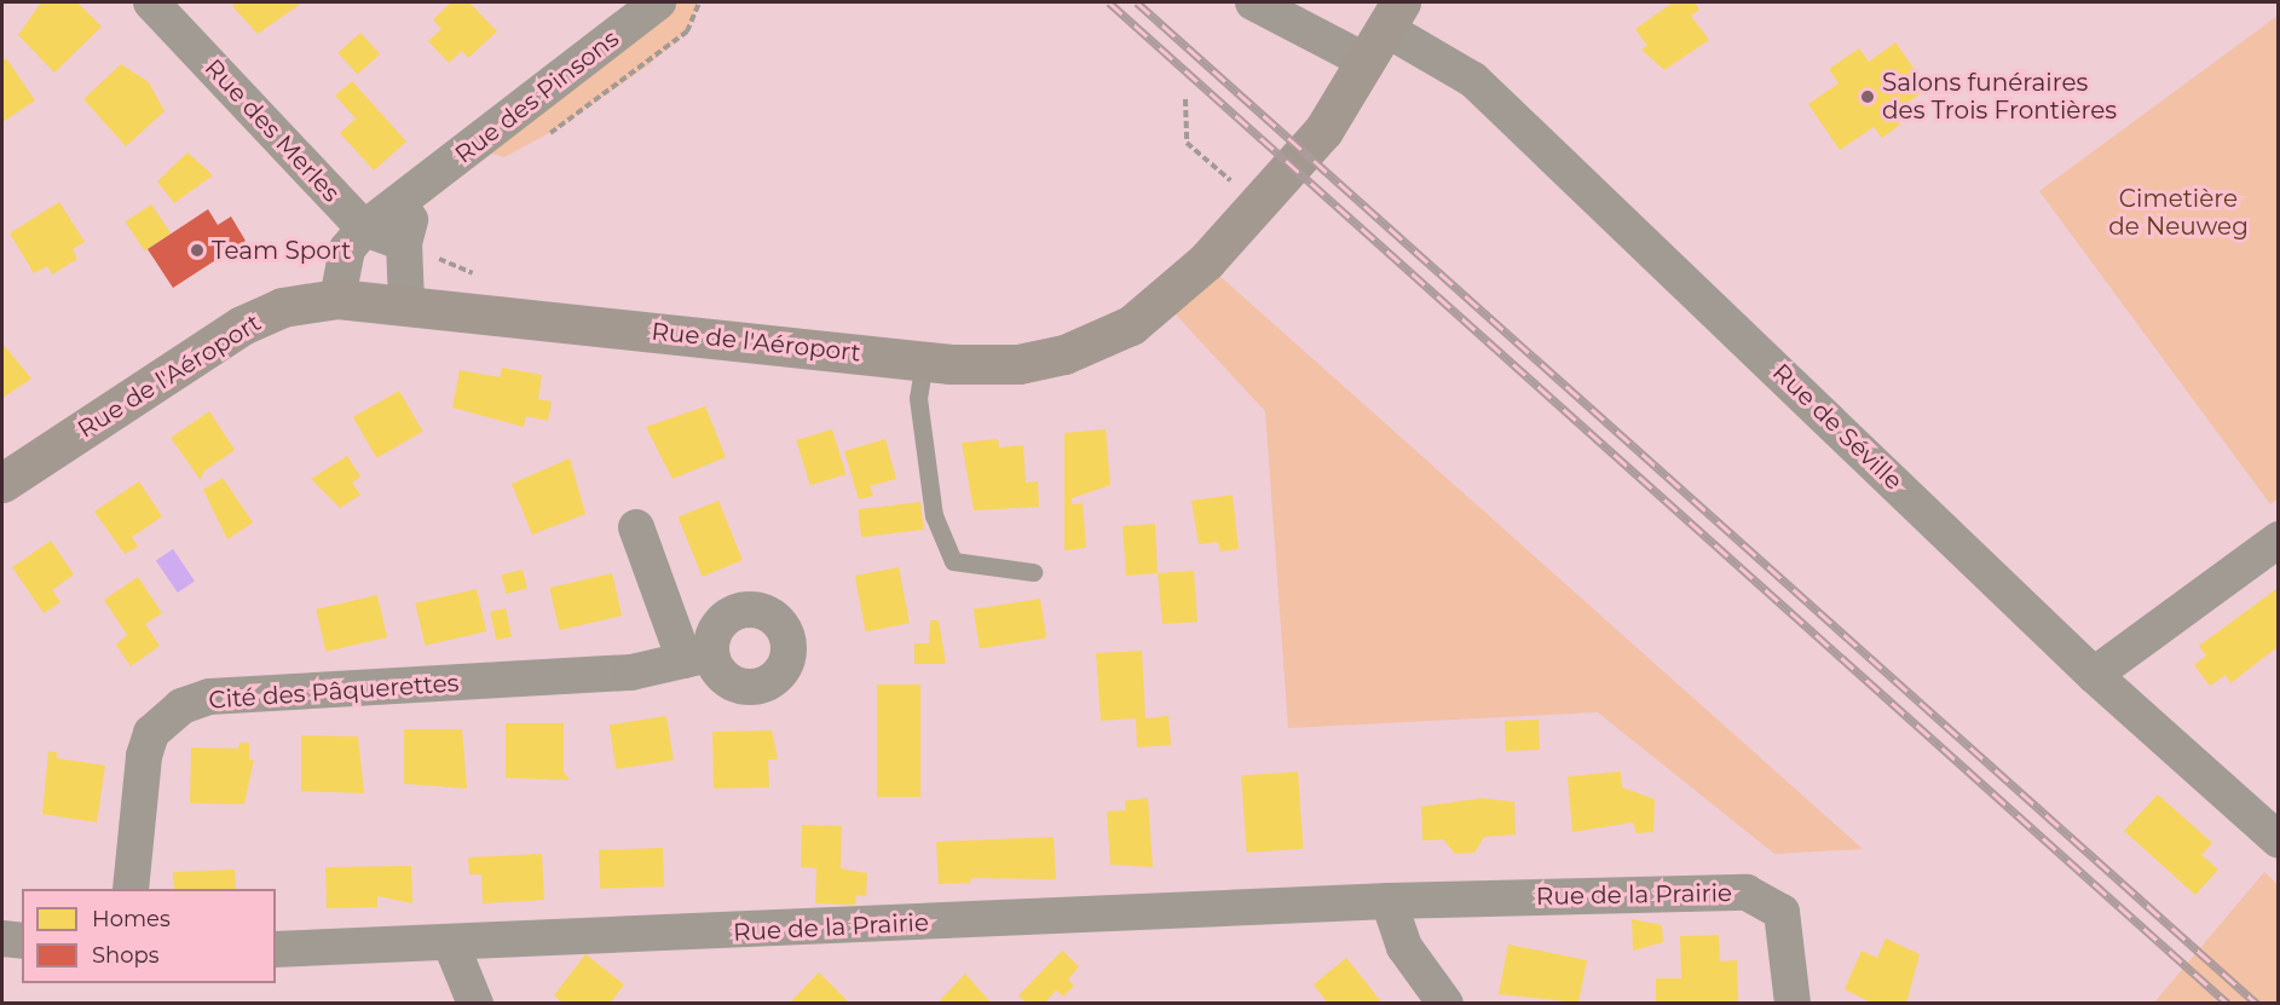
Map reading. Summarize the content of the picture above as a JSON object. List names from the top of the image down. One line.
{"streets":{"main road":["Rue de l'Aéroport"],"street":["Rue des Pinsons","Rue des Merles","Rue de Séville","Cité des Pâquerettes","Rue de la Prairie"]},"crossings":[["Rue des Pinsons","Rue des Merles"],["Rue des Pinsons","Rue de l'Aéroport"],["Rue de l'Aéroport","Rue de Séville"]],"parks":["Cimetière de Neuweg"],"places":["Salons funéraires des Trois Frontières","Team Sport"],"legend":["Homes","Shops"]}
